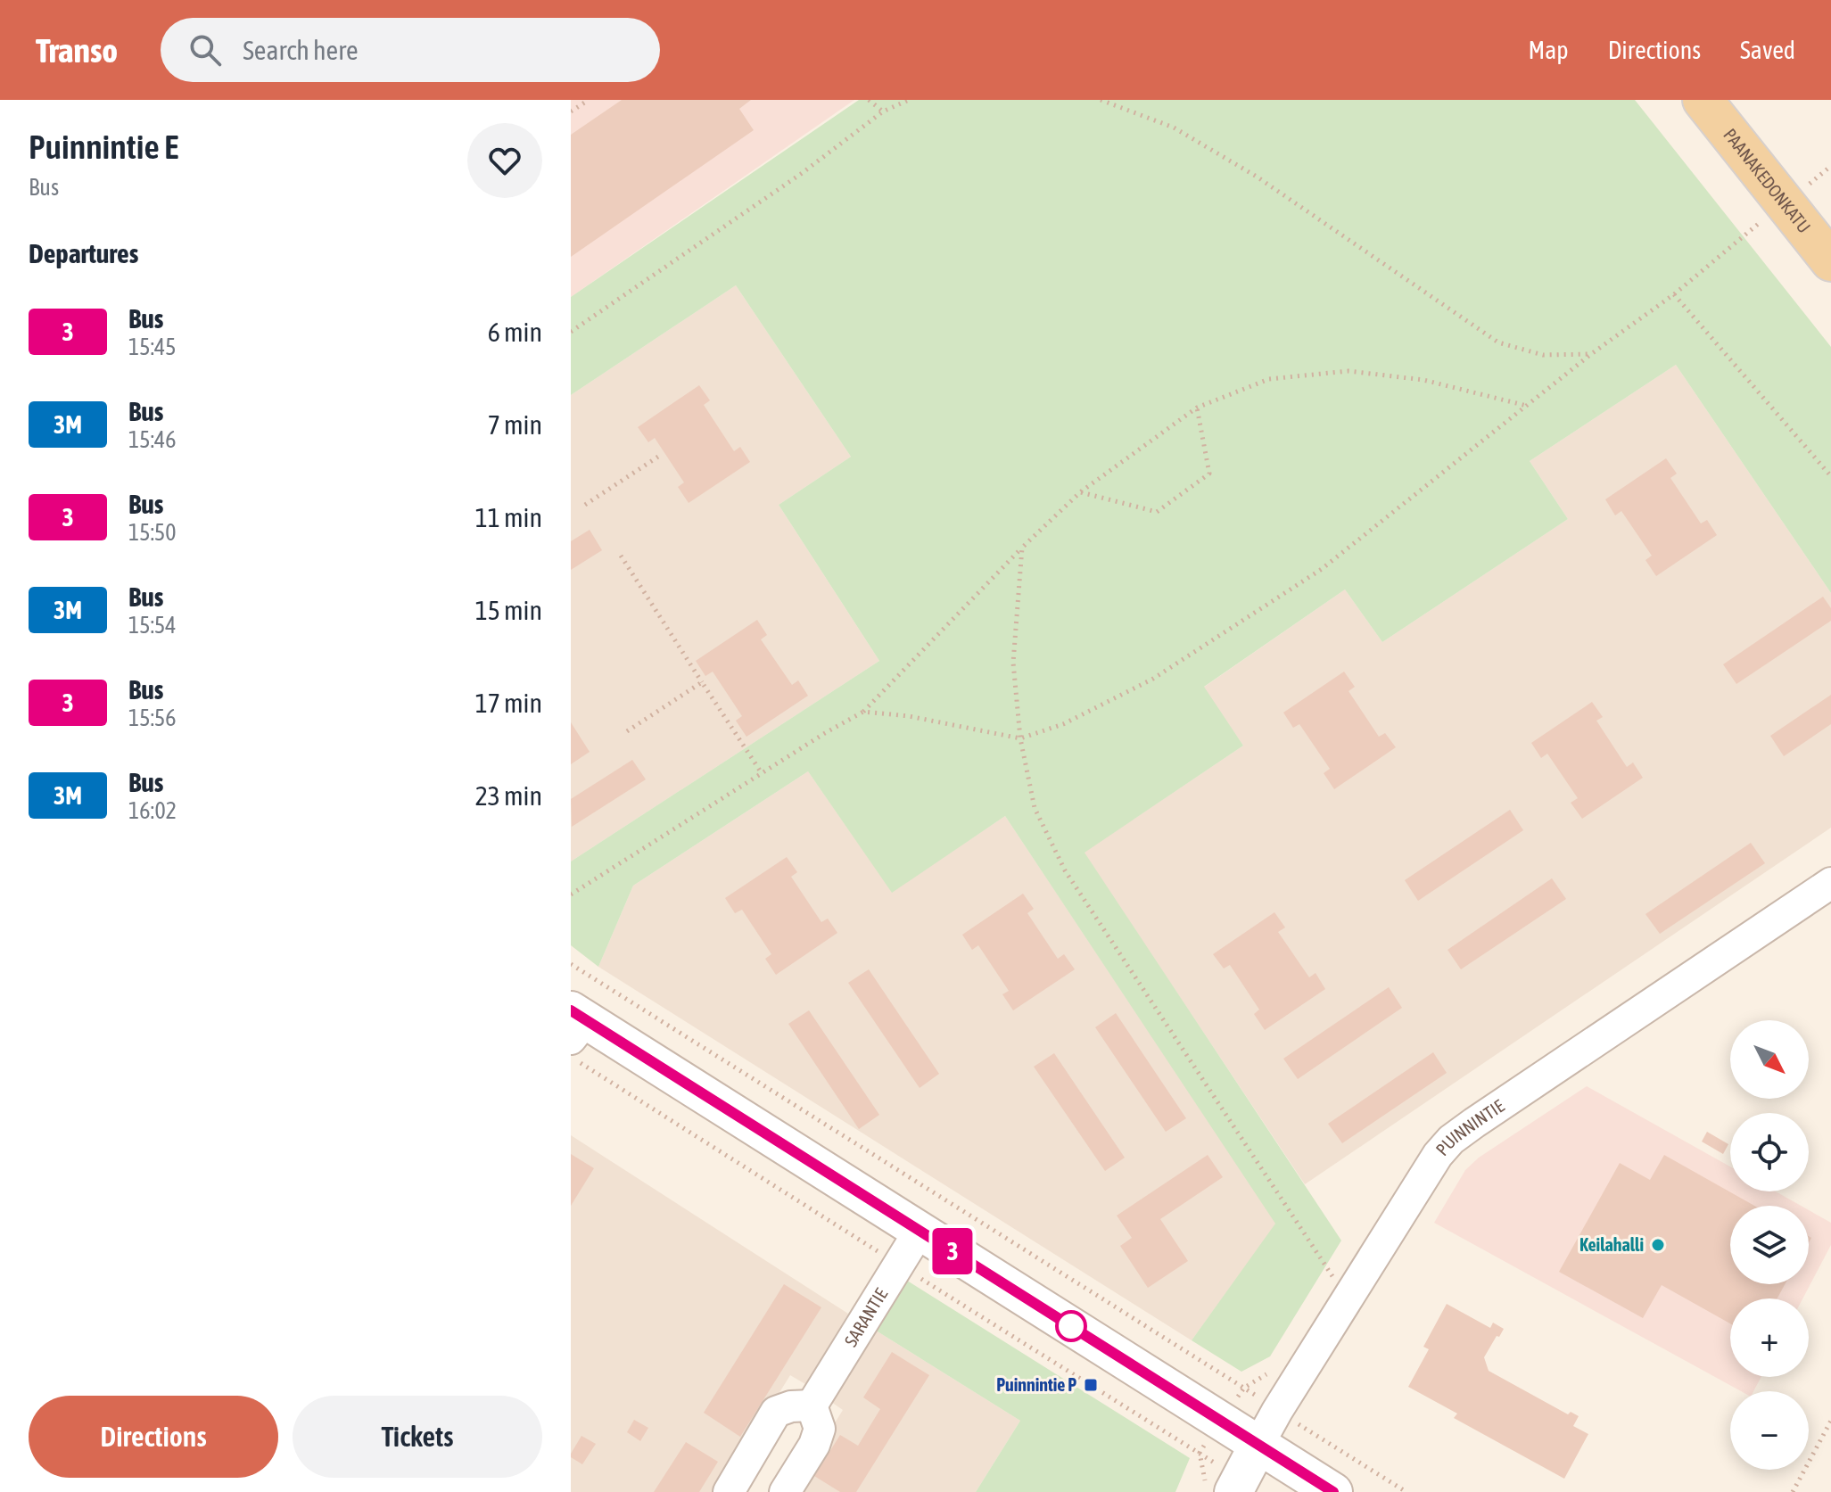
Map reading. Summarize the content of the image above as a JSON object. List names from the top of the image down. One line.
{"streets":{"main road":["PAANAKEDONKATU"],"street":["PUINNINTIE","SARANTIE"]},"places":{"other":["Keilahalli"],"transit":["Puinnintie P"]},"lines":["bus line 3"],"north":"bottom right","page":{"header":"Transo","search":"Search here","nav":["Map","Directions","Saved"],"heading":[["Puinnintie E","Bus"],"Departures"],"on_map":"3","list":[{"mark":"3","name":"Bus","note":"15:45","value":"6 min"},{"mark":"3M","name":"Bus","note":"15:46","value":"7 min"},{"mark":"3","name":"Bus","note":"15:50","value":"11 min"},{"mark":"3M","name":"Bus","note":"15:54","value":"15 min"},{"mark":"3","name":"Bus","note":"15:56","value":"17 min"},{"mark":"3M","name":"Bus","note":"16:02","value":"23 min"}],"map_buttons":["+","−"],"buttons":["Directions","Tickets"]}}
